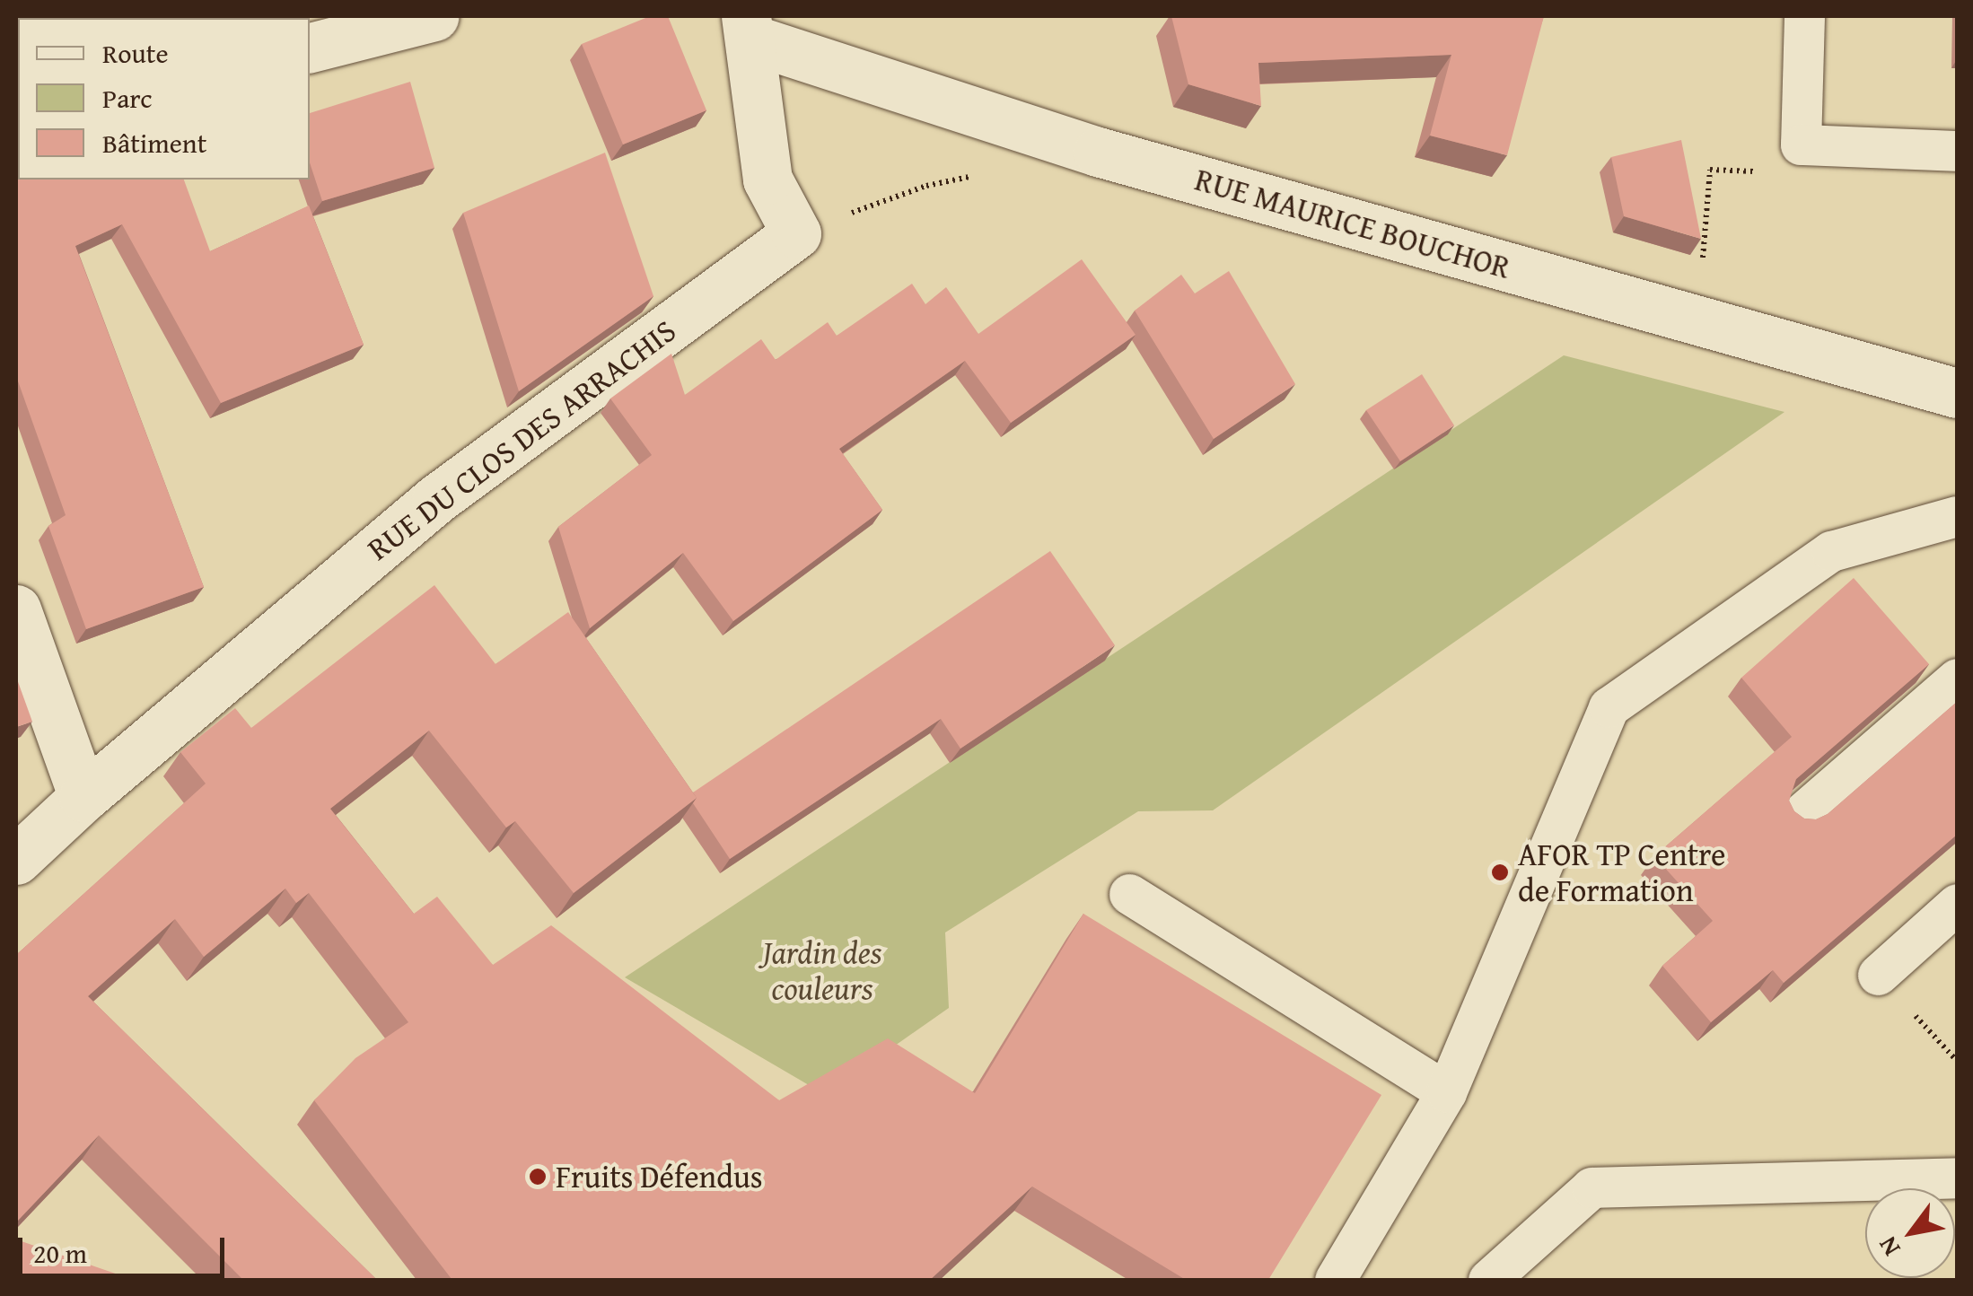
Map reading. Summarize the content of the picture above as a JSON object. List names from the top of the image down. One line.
{"streets":{"street":["RUE MAURICE BOUCHOR","RUE DU CLOS DES ARRACHIS"]},"parks":["Jardin des couleurs"],"places":["AFOR TP Centre de Formation","Fruits Défendus"],"legend":["Route","Parc","Bâtiment"],"scale_bar":"20 m","north":"bottom left"}
